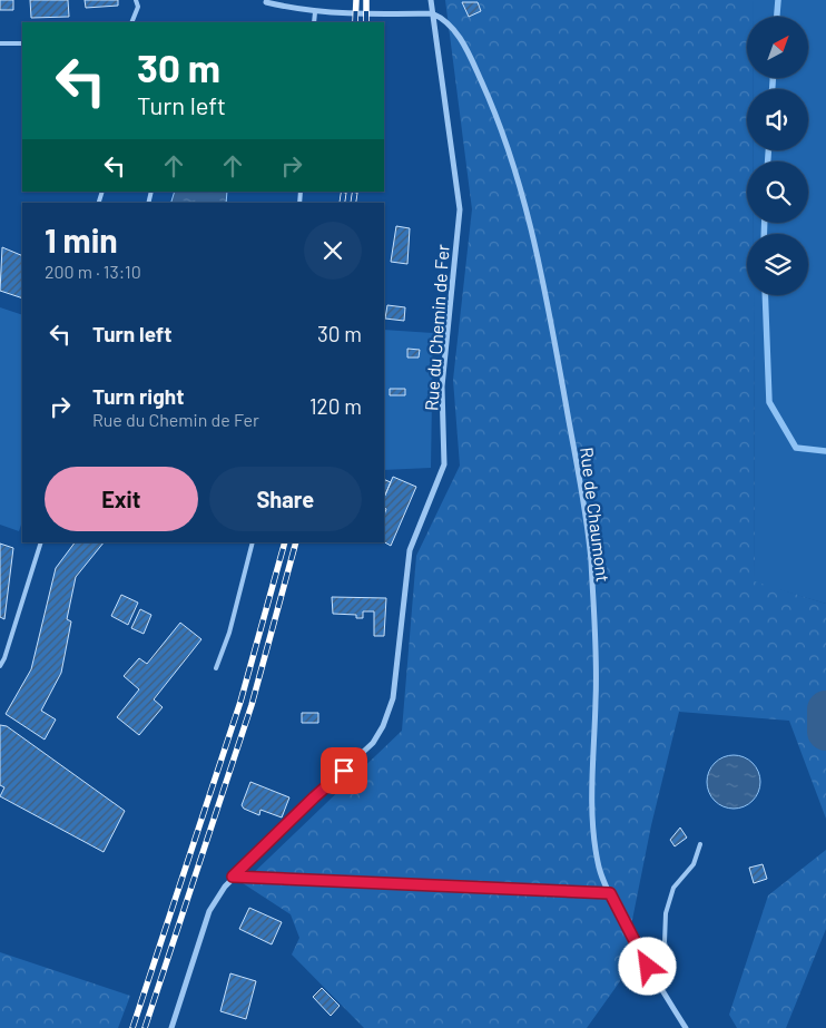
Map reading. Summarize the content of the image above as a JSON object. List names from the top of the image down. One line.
{"streets":{"street":["Rue du Chemin de Fer","Rue de Chaumont"]},"crossings":[["Rue du Chemin de Fer","Rue de Chaumont"]],"north":"top right","page":{"turn":["30 m","Turn left"],"heading":["1 min","200 m · 13:10"],"list":[{"name":"Turn left","value":"30 m"},{"name":"Turn right","note":"Rue du Chemin de Fer","value":"120 m"}],"buttons":["Exit","Share"]}}
